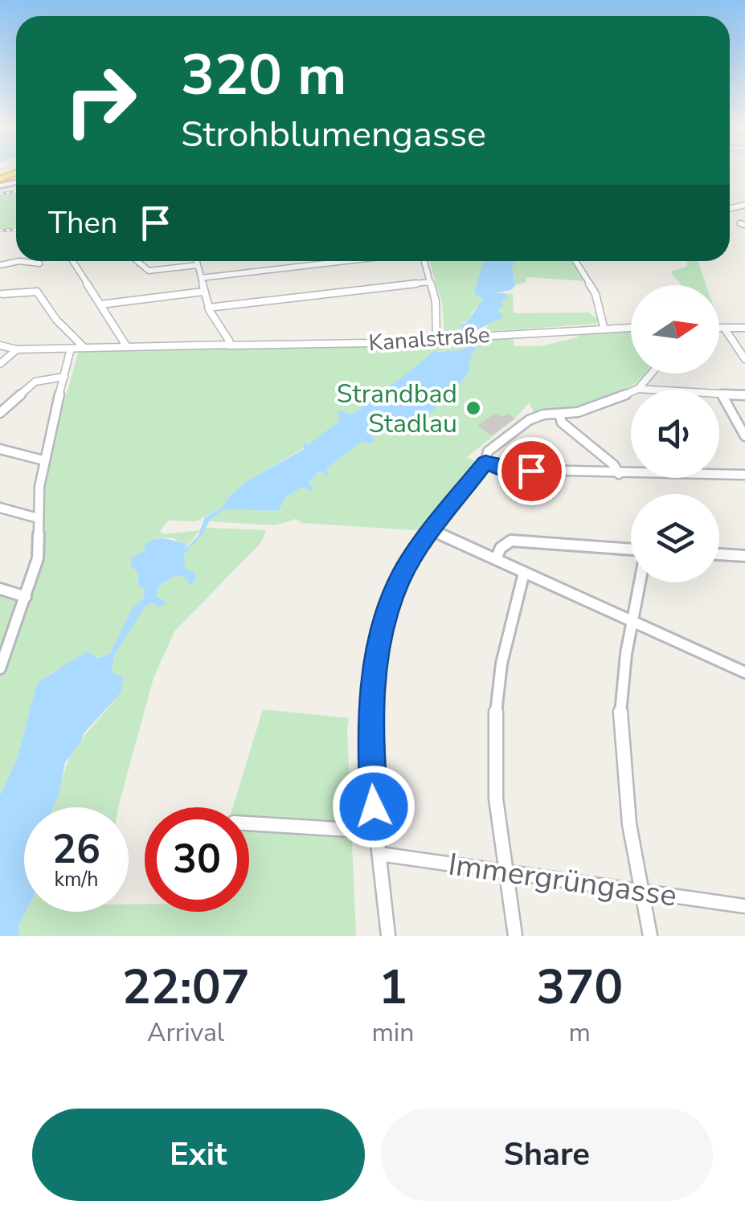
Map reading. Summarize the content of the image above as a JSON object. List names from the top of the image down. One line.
{"streets":{"street":["Kanalstraße","Immergrüngasse"]},"places":["Strandbad Stadlau"],"north":"right","page":{"turn":["320 m","Strohblumengasse"],"then":"Then","speed":"26 km/h","limit":"30","eta":["22:07","Arrival","1","min","370","m"],"buttons":["Exit","Share"]}}
